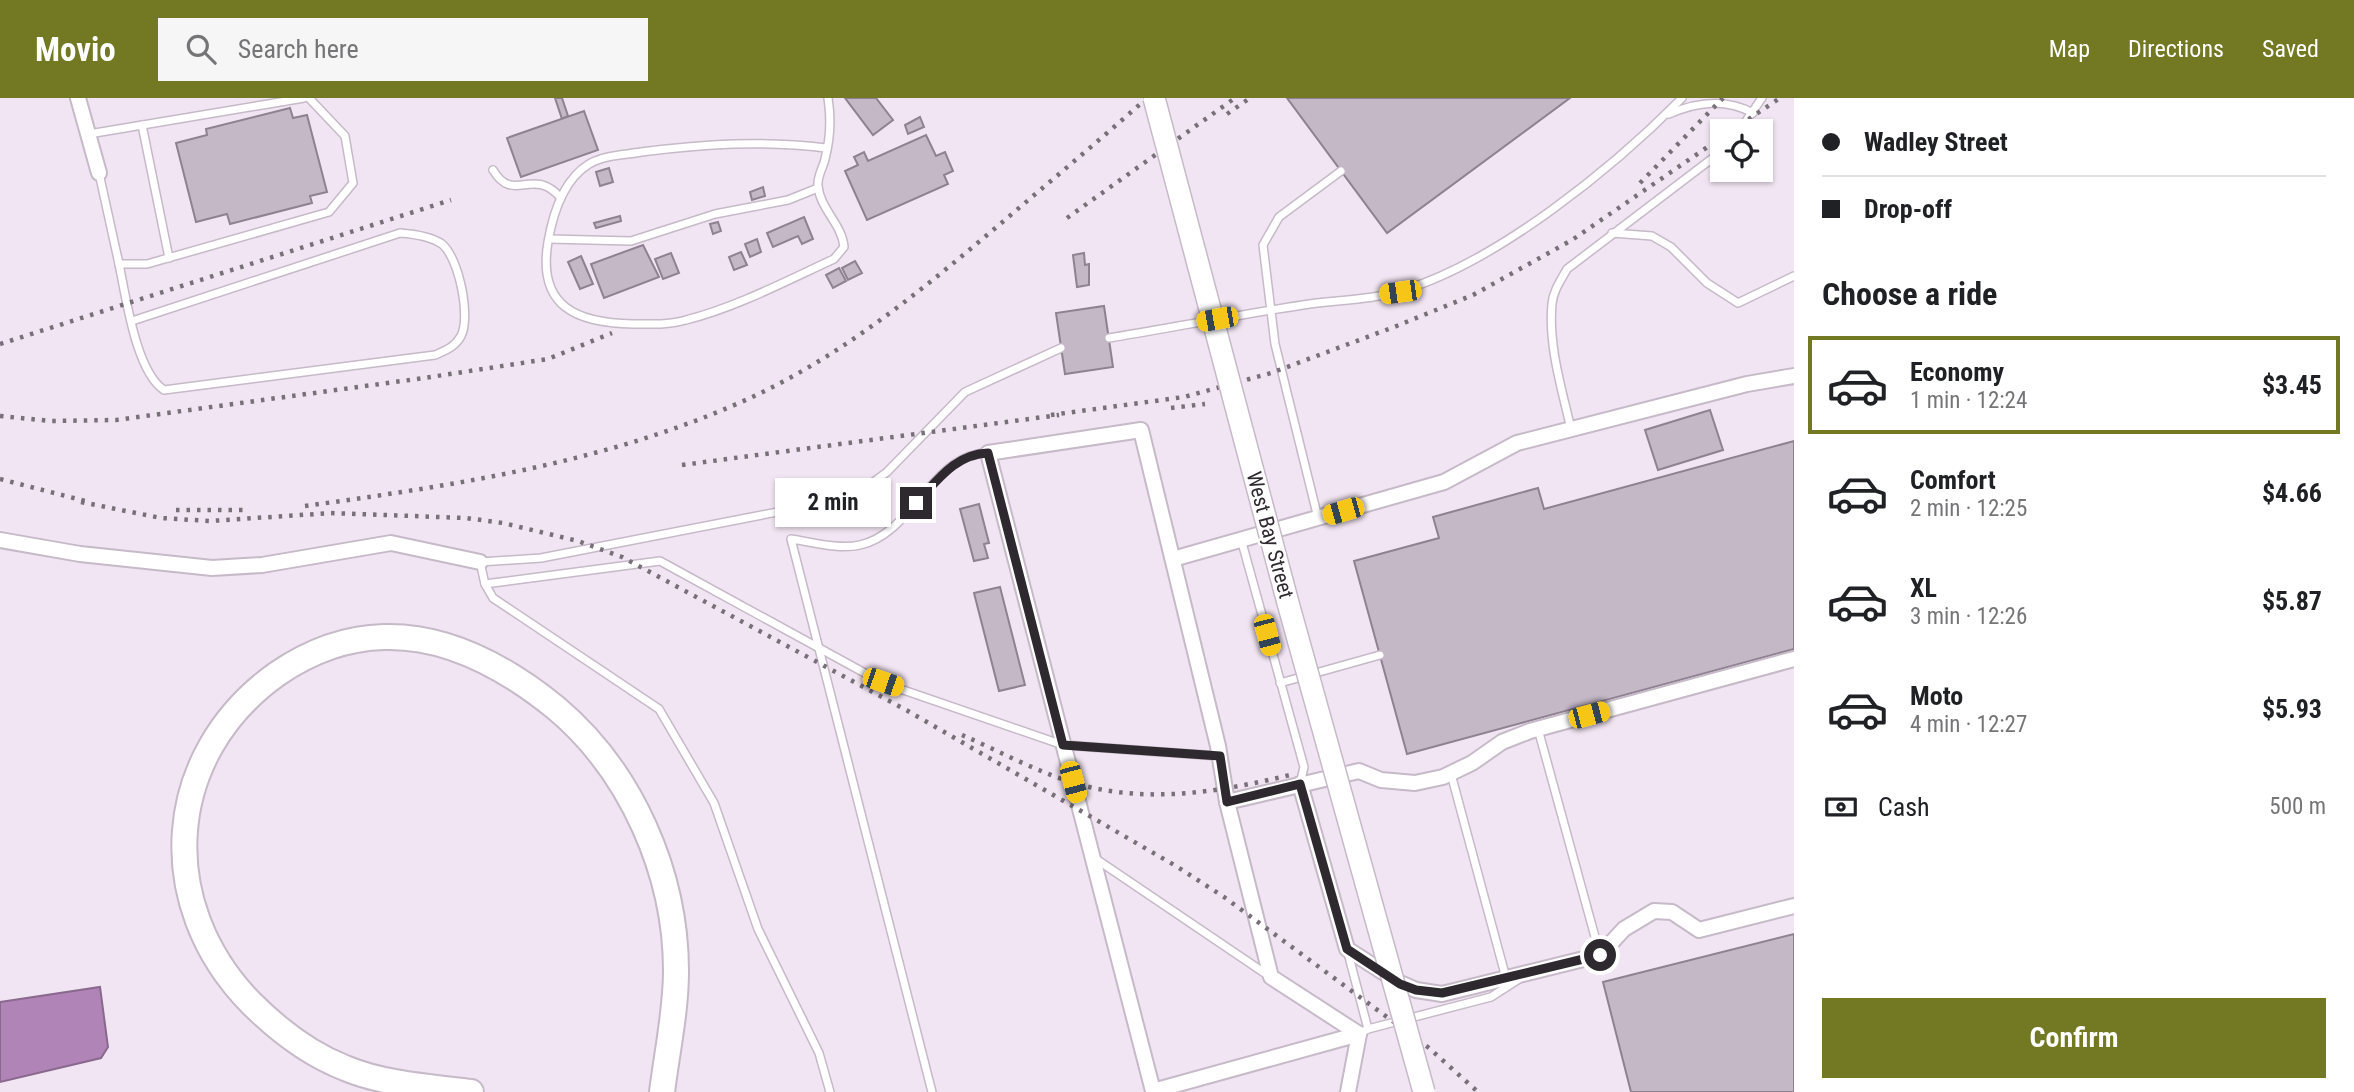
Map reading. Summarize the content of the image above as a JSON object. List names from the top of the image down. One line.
{"streets":{"main road":["West Bay Street"]},"page":{"header":"Movio","search":"Search here","nav":["Map","Directions","Saved"],"banner":["Wadley Street","Drop-off"],"heading":"Choose a ride","list":[{"name":"Economy","note":"1 min · 12:24","value":"$3.45"},{"name":"Comfort","note":"2 min · 12:25","value":"$4.66"},{"name":"XL","note":"3 min · 12:26","value":"$5.87"},{"name":"Moto","note":"4 min · 12:27","value":"$5.93"}],"bubble":"2 min","pay":["Cash","500 m"],"buttons":"Confirm"}}
